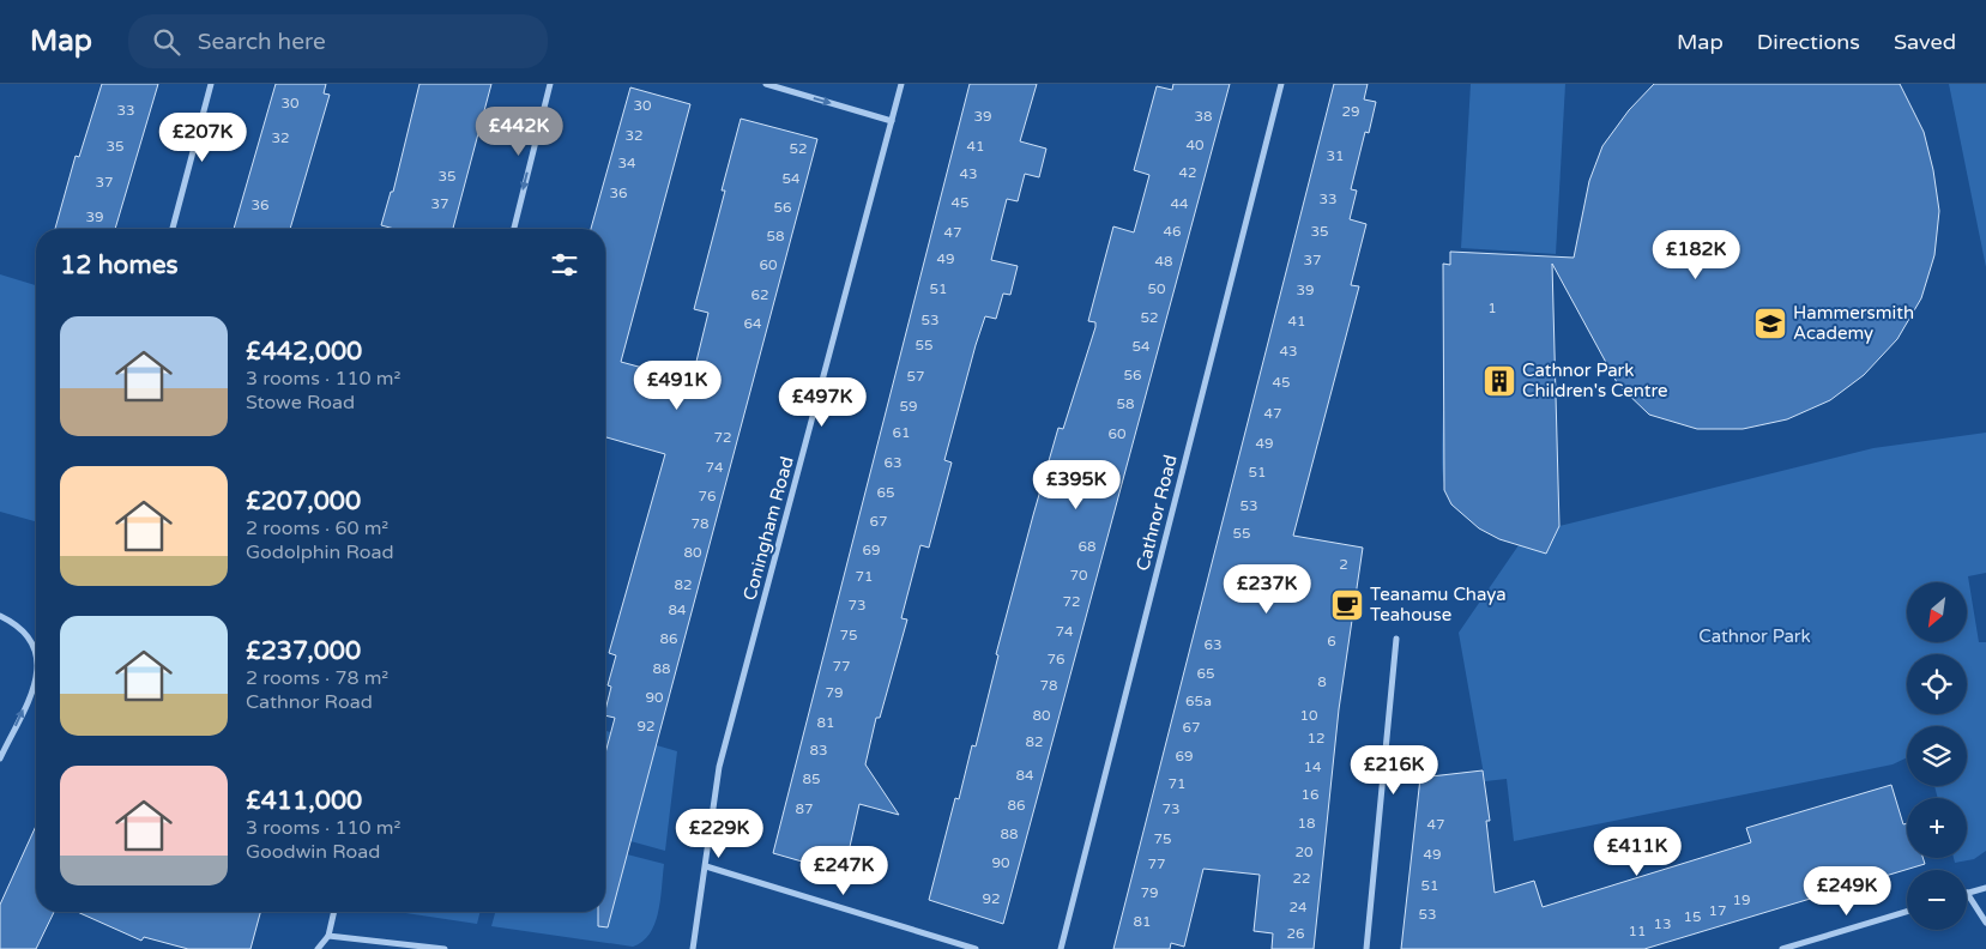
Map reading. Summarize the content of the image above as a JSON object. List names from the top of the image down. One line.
{"streets":{"street":["Cathnor Road","Coningham Road"]},"parks":["Cathnor Park"],"places":{"school or university":["Hammersmith Academy"],"building":["Cathnor Park Children's Centre"],"cafe":["Teanamu Chaya Teahouse"]},"house_numbers":["30","30","33","29","39","38","32","32","40","35","41","52","31","34","42","43","35","54","37","36","33","45","37","44","36","56","39","46","35","47","58","49","37","48","60","51","50","39","62","1","52","53","41","64","55","54","43","56","57","45","58","59","47","61","60","72","49","63","74","51","65","76","53","67","78","55","68","69","80","2","70","71","82","72","73","84","74","75","86","6","63","76","77","88","65","8","78","79","90","65a","80","10","81","92","67","12","82","83","69","14","84","85","71","16","86","87","73","18","47","88","75","20","49","90","77","22","51","79","92","19","24","17","53","15","81","13","11","26"],"north":"bottom left","page":{"header":"Map","search":"Search here","nav":["Map","Directions","Saved"],"price":["£442K","£207K","£182K","£491K","£497K","£395K","£237K","£216K","£229K","£411K","£247K","£249K"],"heading":"12 homes","list":[{"name":"£442,000","note":"3 rooms · 110 m² · Stowe Road"},{"name":"£207,000","note":"2 rooms · 60 m² · Godolphin Road"},{"name":"£237,000","note":"2 rooms · 78 m² · Cathnor Road"},{"name":"£411,000","note":"3 rooms · 110 m² · Goodwin Road"}],"map_buttons":["+","−"]}}
